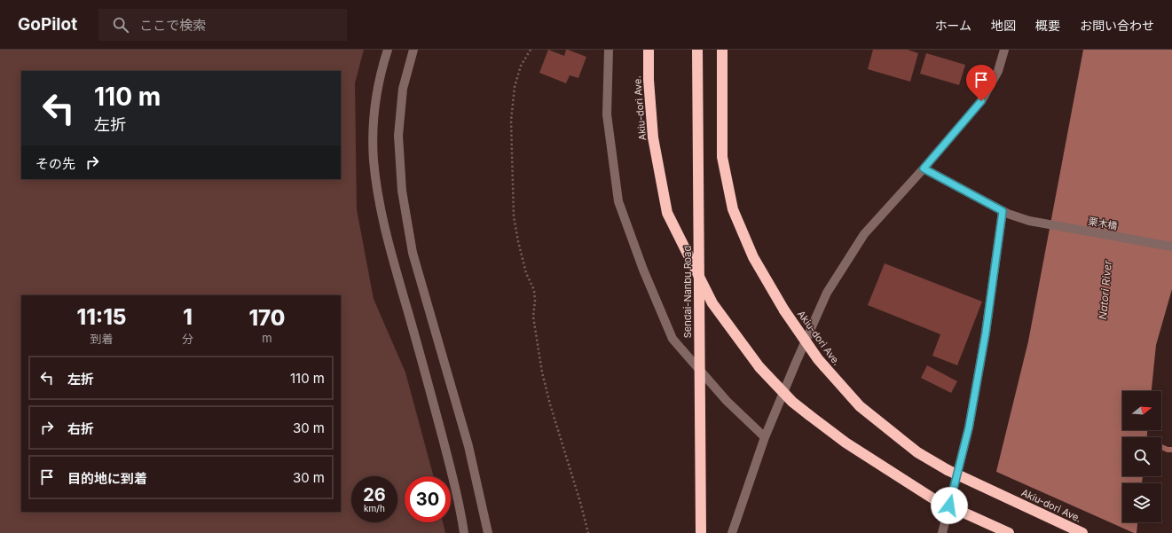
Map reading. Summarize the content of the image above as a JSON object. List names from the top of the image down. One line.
{"streets":{"highway":["Akiu-dori Ave.","Sendai-Nanbu Road"],"street":["栗木橋"]},"water":["Natori River"],"north":"right","page":{"header":"GoPilot","search":"ここで検索","nav":["ホーム","地図","概要","お問い合わせ"],"turn":["110 m","左折"],"then":"その先","eta":["11:15","到着","1","分","170","m"],"list":[{"name":"左折","value":"110 m"},{"name":"右折","value":"30 m"},{"name":"目的地に到着","value":"30 m"}],"speed":"26 km/h","limit":"30"}}
